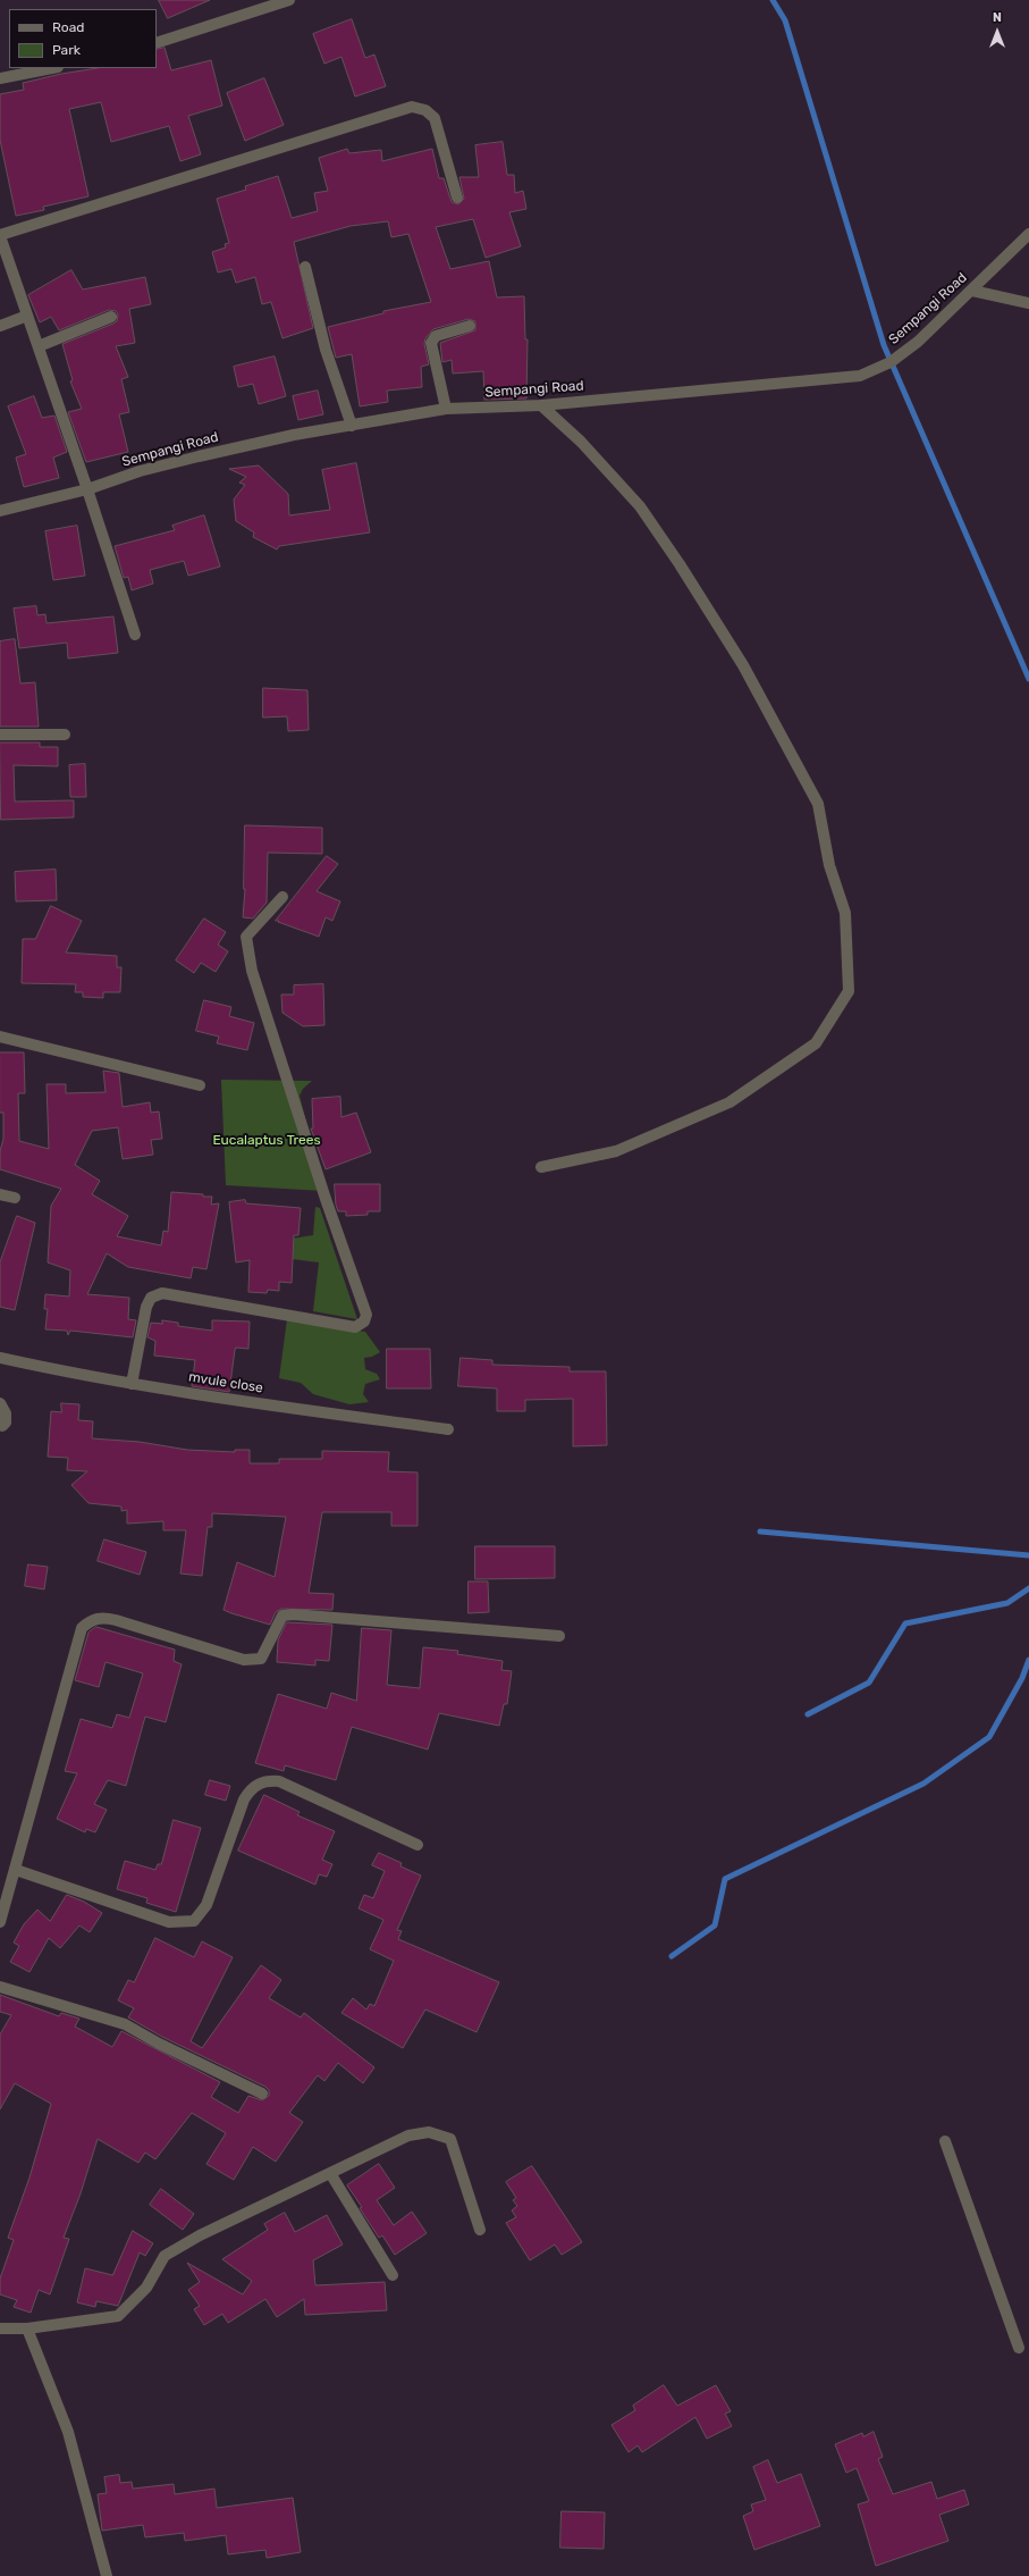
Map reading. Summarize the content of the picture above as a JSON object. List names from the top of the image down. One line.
{"streets":{"street":["Sempangi Road","mvule close"]},"parks":["Eucalaptus Trees"],"legend":["Road","Park"],"north":"top"}
